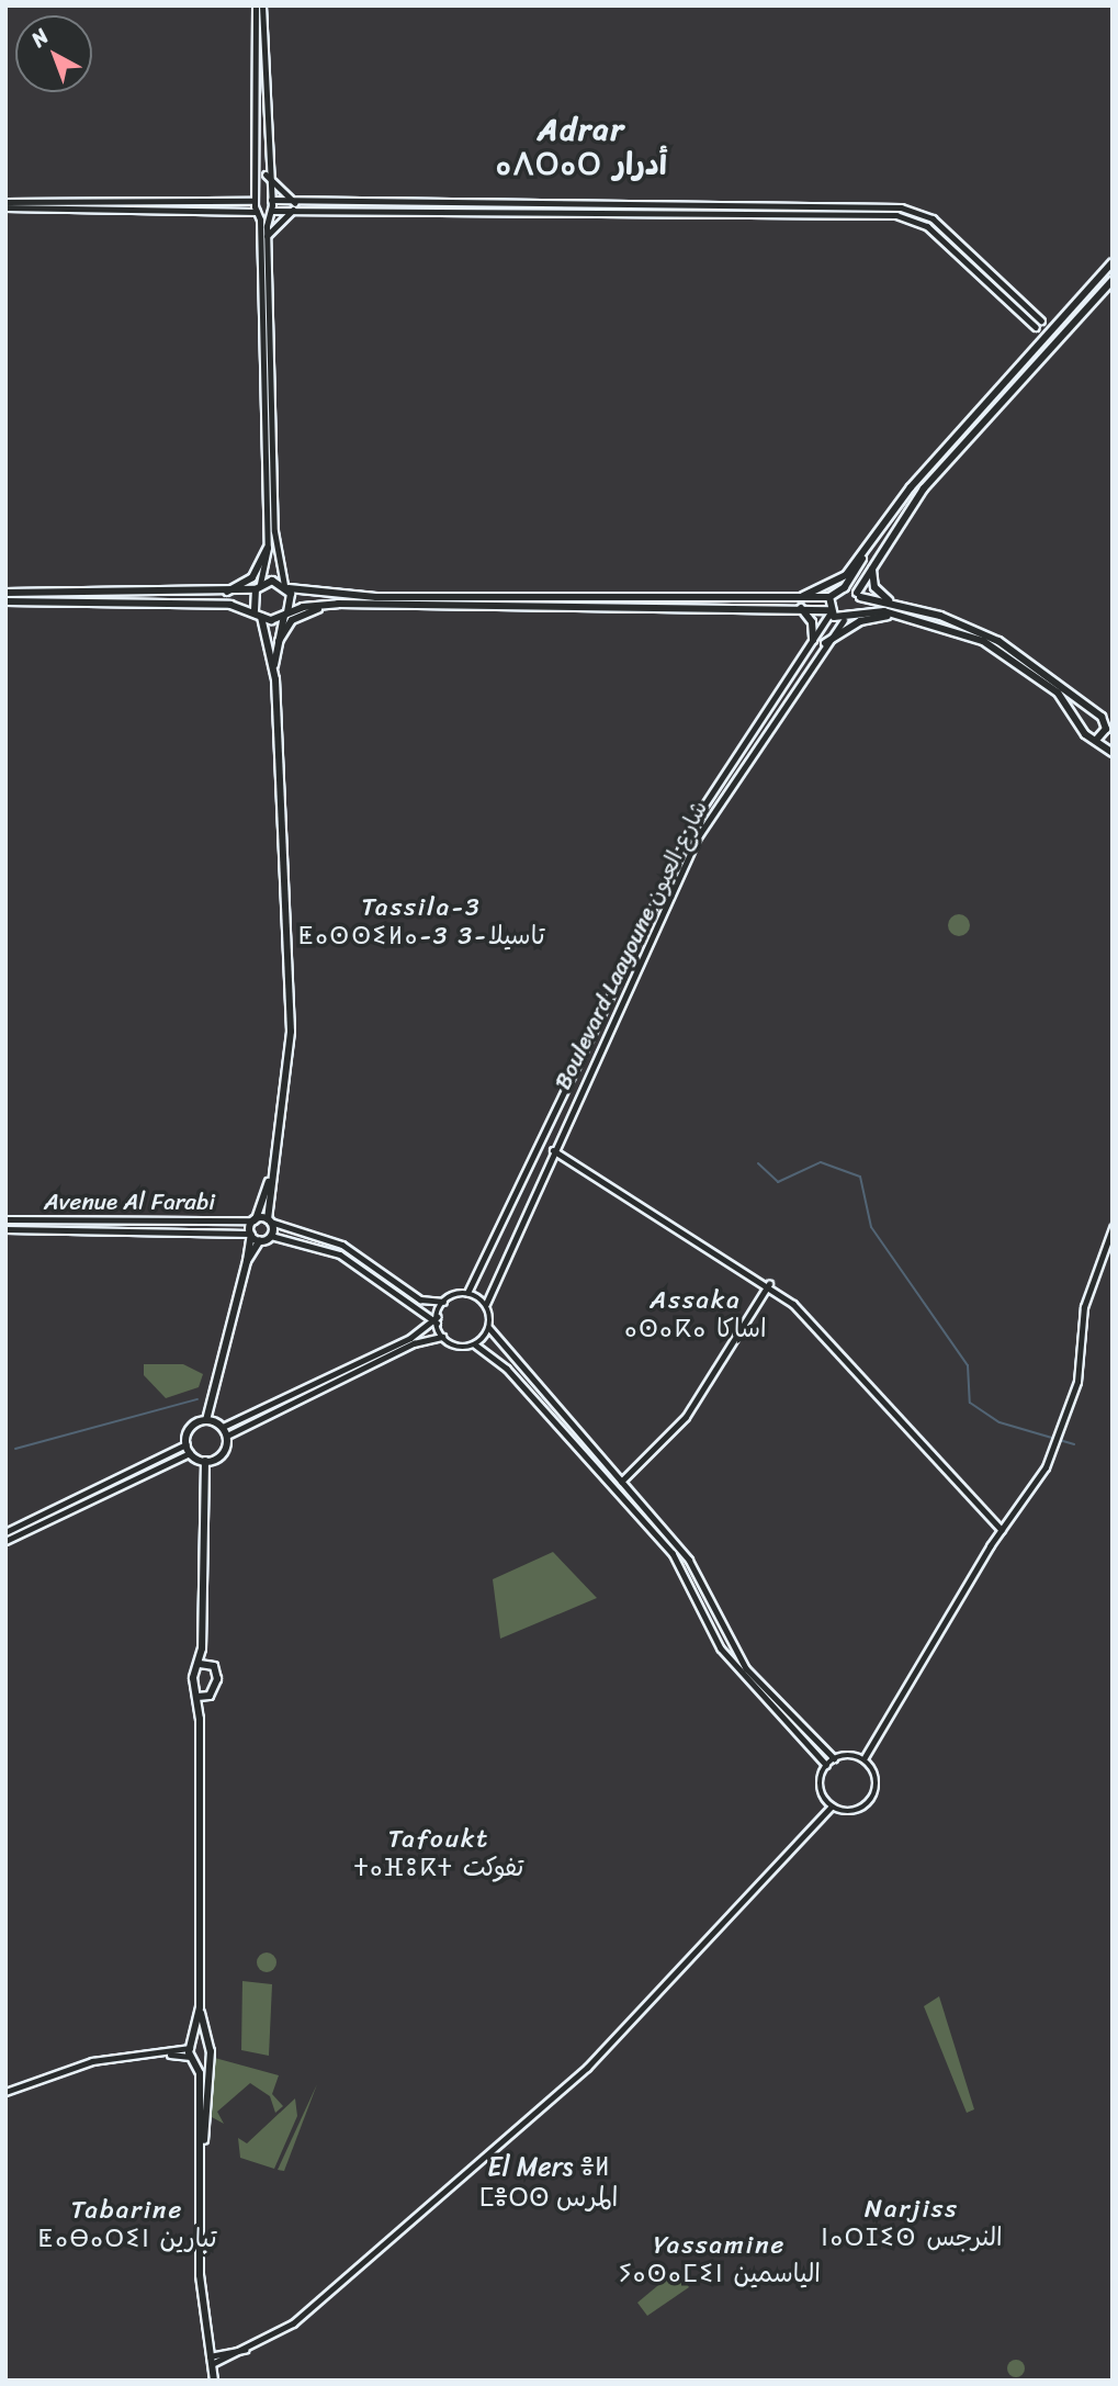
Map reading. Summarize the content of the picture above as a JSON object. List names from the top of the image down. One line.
{"streets":{"street":["Boulevard Laayoune شارع العيون","Avenue Al Farabi"]},"districts":["Adrar ⴰⴷⵔⴰⵔ أدرار","Tassila-3 ⵟⴰⵙⵙⵉⵍⴰ-3 3-تاسيلا","Assaka ⴰⵙⴰⴽⴰ اساكا","Tafoukt ⵜⴰⴼⵓⴽⵜ تفوكت","El Mers ⴻⵍ ⵎⴻⵔⵙ المرس","Narjiss ⵏⴰⵔⵊⵉⵙ النرجس","Tabarine ⵟⴰⴱⴰⵔⵉⵏ تبارين","Yassamine ⵢⴰⵙⴰⵎⵉⵏ الياسمين"],"north":"top left"}
